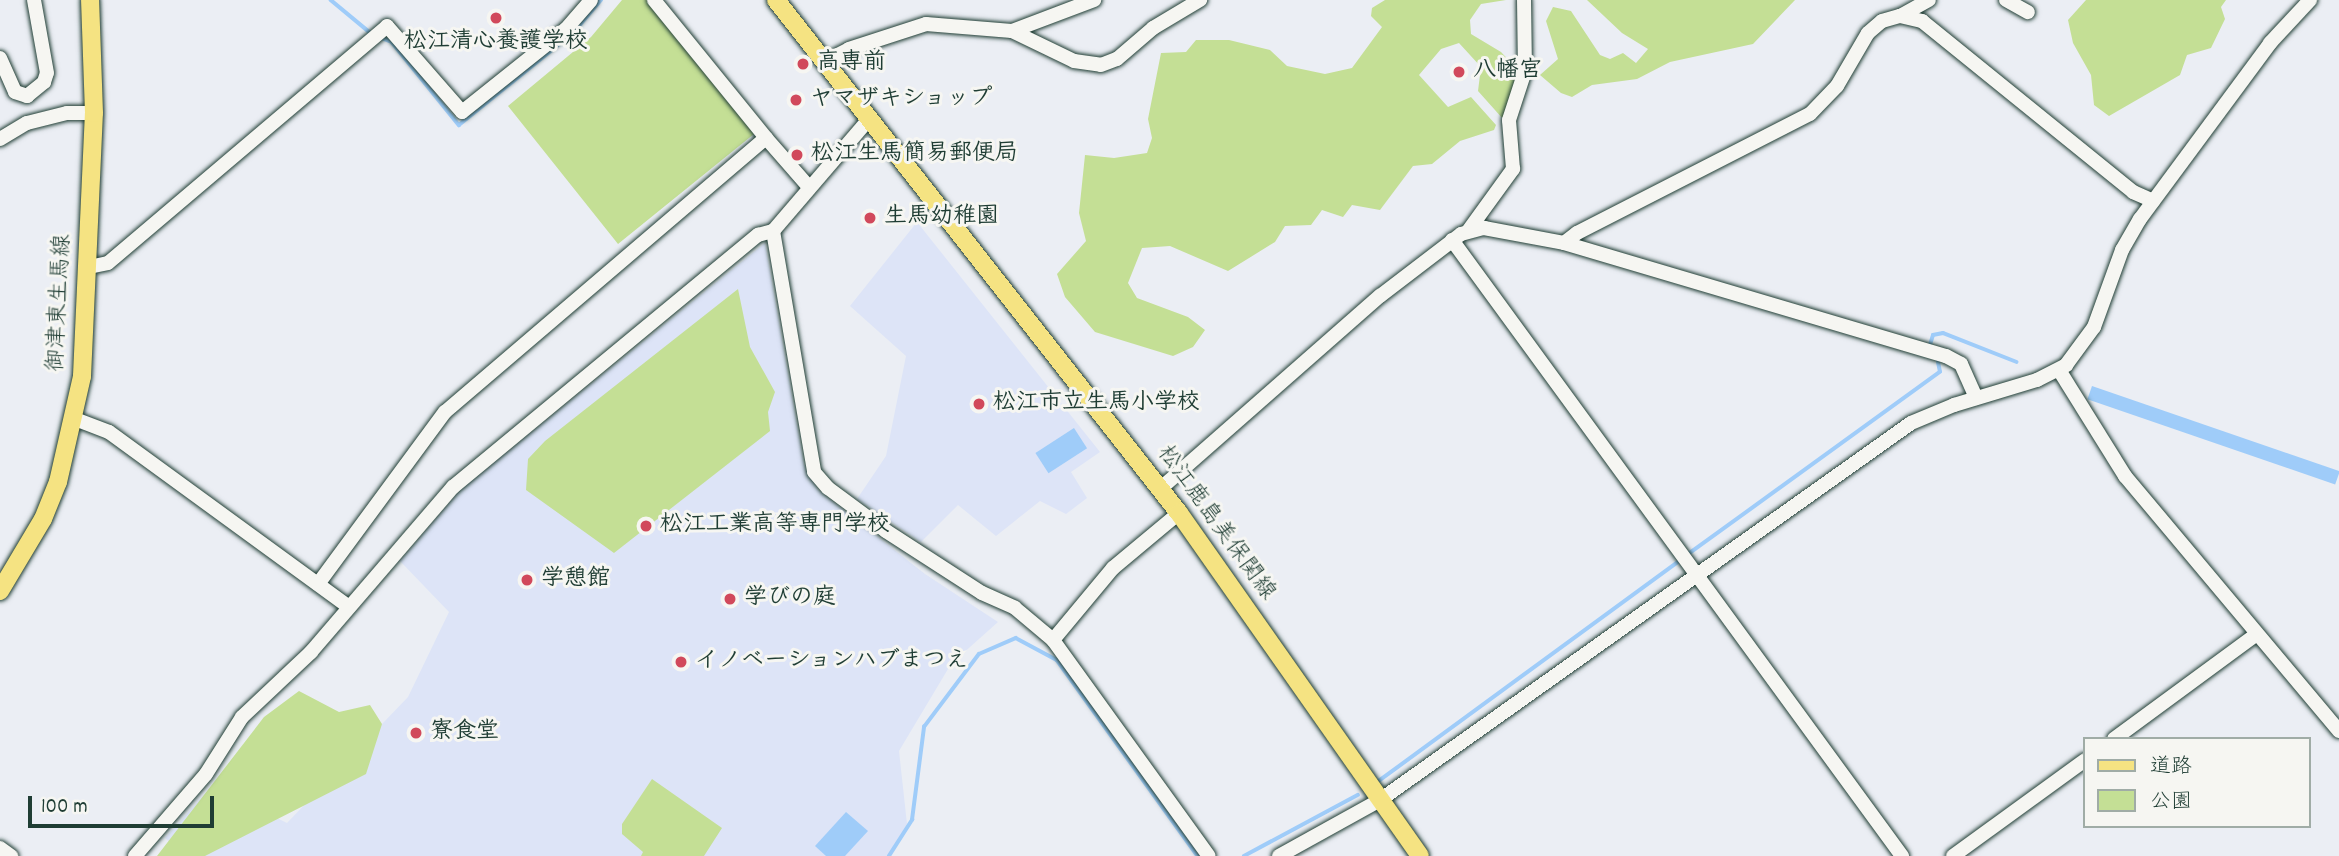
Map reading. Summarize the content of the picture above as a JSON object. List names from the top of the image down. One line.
{"streets":{"main road":["御津東生馬線","松江鹿島美保関線"]},"places":["松江清心養護学校","高専前","八幡宮","ヤマザキショップ","松江生馬簡易郵便局","生馬幼稚園","松江市立生馬小学校","松江工業高等専門学校","学憩館","学びの庭","イノベーションハブまつえ","寮食堂"],"legend":["道路","公園"],"scale_bar":"100 m"}
